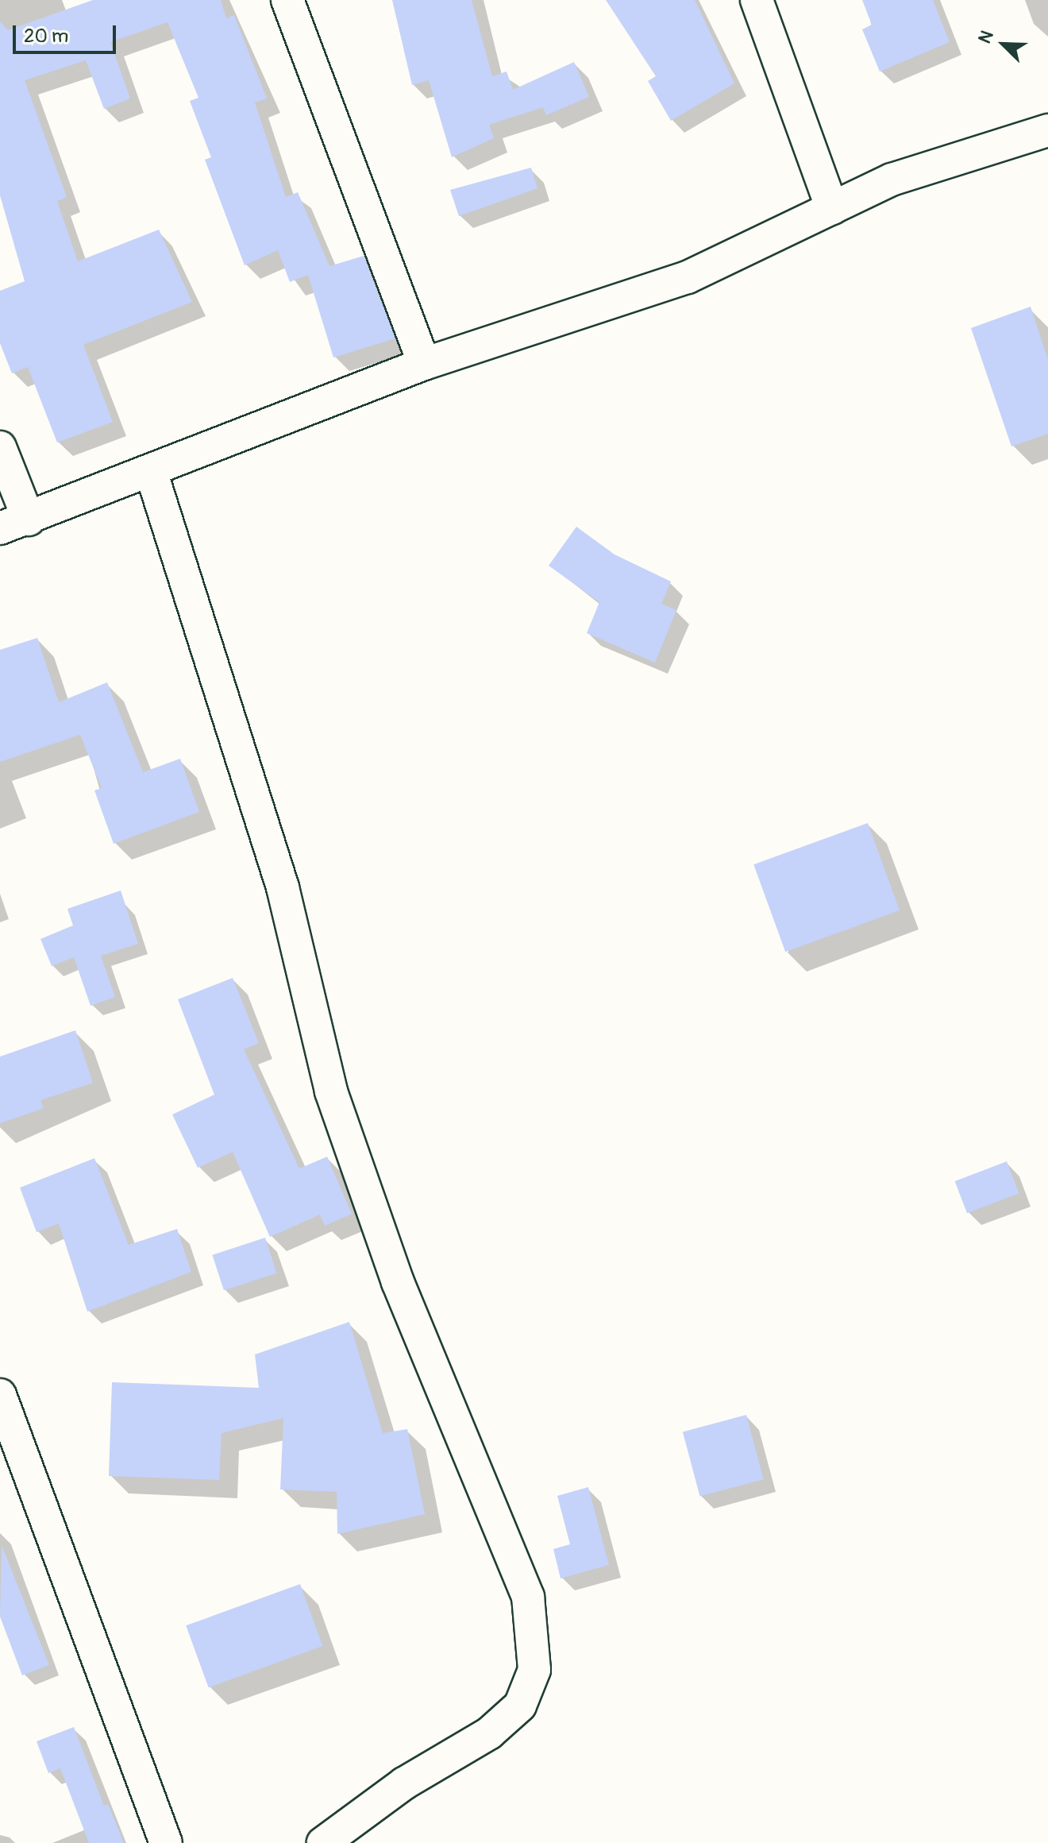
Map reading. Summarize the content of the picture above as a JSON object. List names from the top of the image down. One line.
{"scale_bar":"20 m","north":"top left"}
